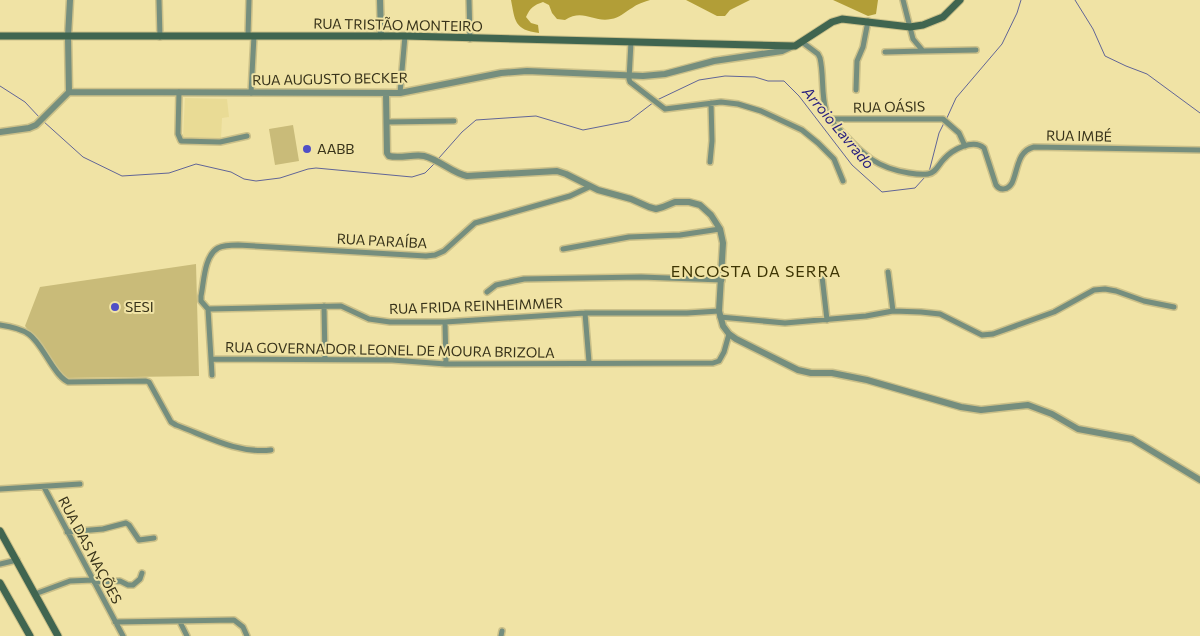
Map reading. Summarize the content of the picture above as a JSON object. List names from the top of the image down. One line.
{"streets":{"main road":["RUA TRISTÃO MONTEIRO","RUA AUGUSTO BECKER"],"street":["RUA OÁSIS","RUA IMBÉ","RUA PARAÍBA","RUA FRIDA REINHEIMMER","RUA GOVERNADOR LEONEL DE MOURA BRIZOLA","RUA DAS NAÇÕES"]},"crossings":[["RUA TRISTÃO MONTEIRO","RUA AUGUSTO BECKER"],["RUA OÁSIS","RUA IMBÉ"],["RUA PARAÍBA","RUA FRIDA REINHEIMMER"]],"districts":["ENCOSTA DA SERRA"],"water":["Arroio Lavrado"],"places":["AABB","SESI"]}
